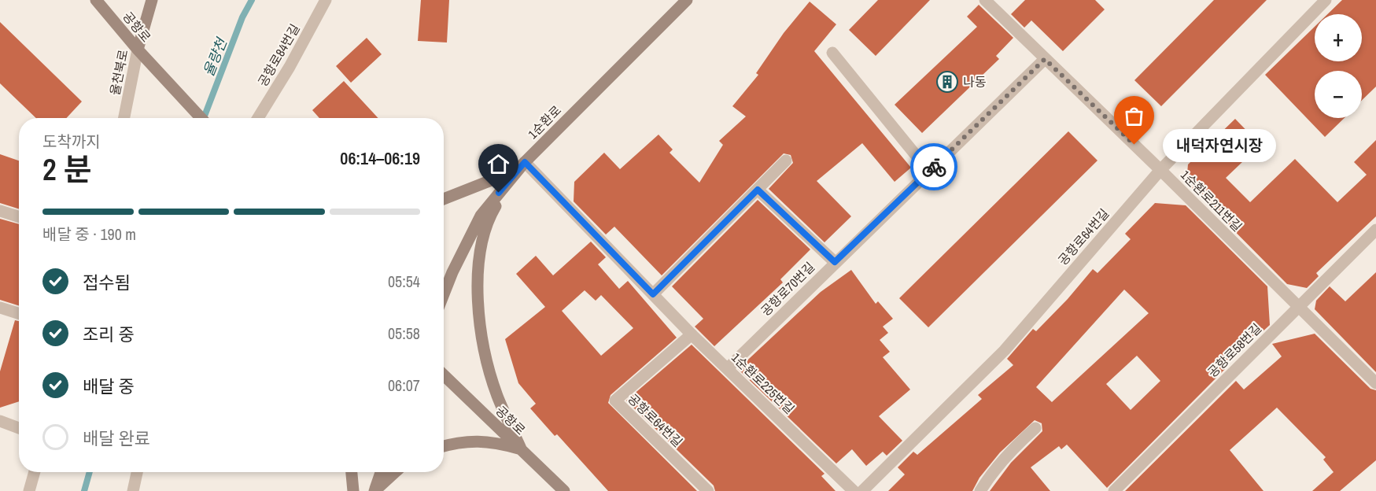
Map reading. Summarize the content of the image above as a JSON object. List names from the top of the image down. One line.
{"streets":{"main road":["공항로","율천북로","1순환로"],"street":["공항로84번길","1순환로211번길","공항로64번길","공항로70번길","공항로58번길","1순환로225번길"]},"crossings":[["공항로","율천북로"],["1순환로","1순환로225번길"],["1순환로211번길","공항로64번길"],["1순환로211번길","공항로70번길"],["1순환로211번길","공항로58번길"],["공항로64번길","1순환로225번길"],["공항로70번길","1순환로225번길"]],"water":["율량천"],"places":{"building":["나동"],"other":["내덕자연시장"]},"page":{"map_buttons":["+","−"],"heading":["2 분","도착까지","06:14–06:19"],"bubble":"내덕자연시장","bar":"배달 중 · 190 m","list":[["접수됨","05:54"],["조리 중","05:58"],["배달 중","06:07"],"배달 완료"]}}
